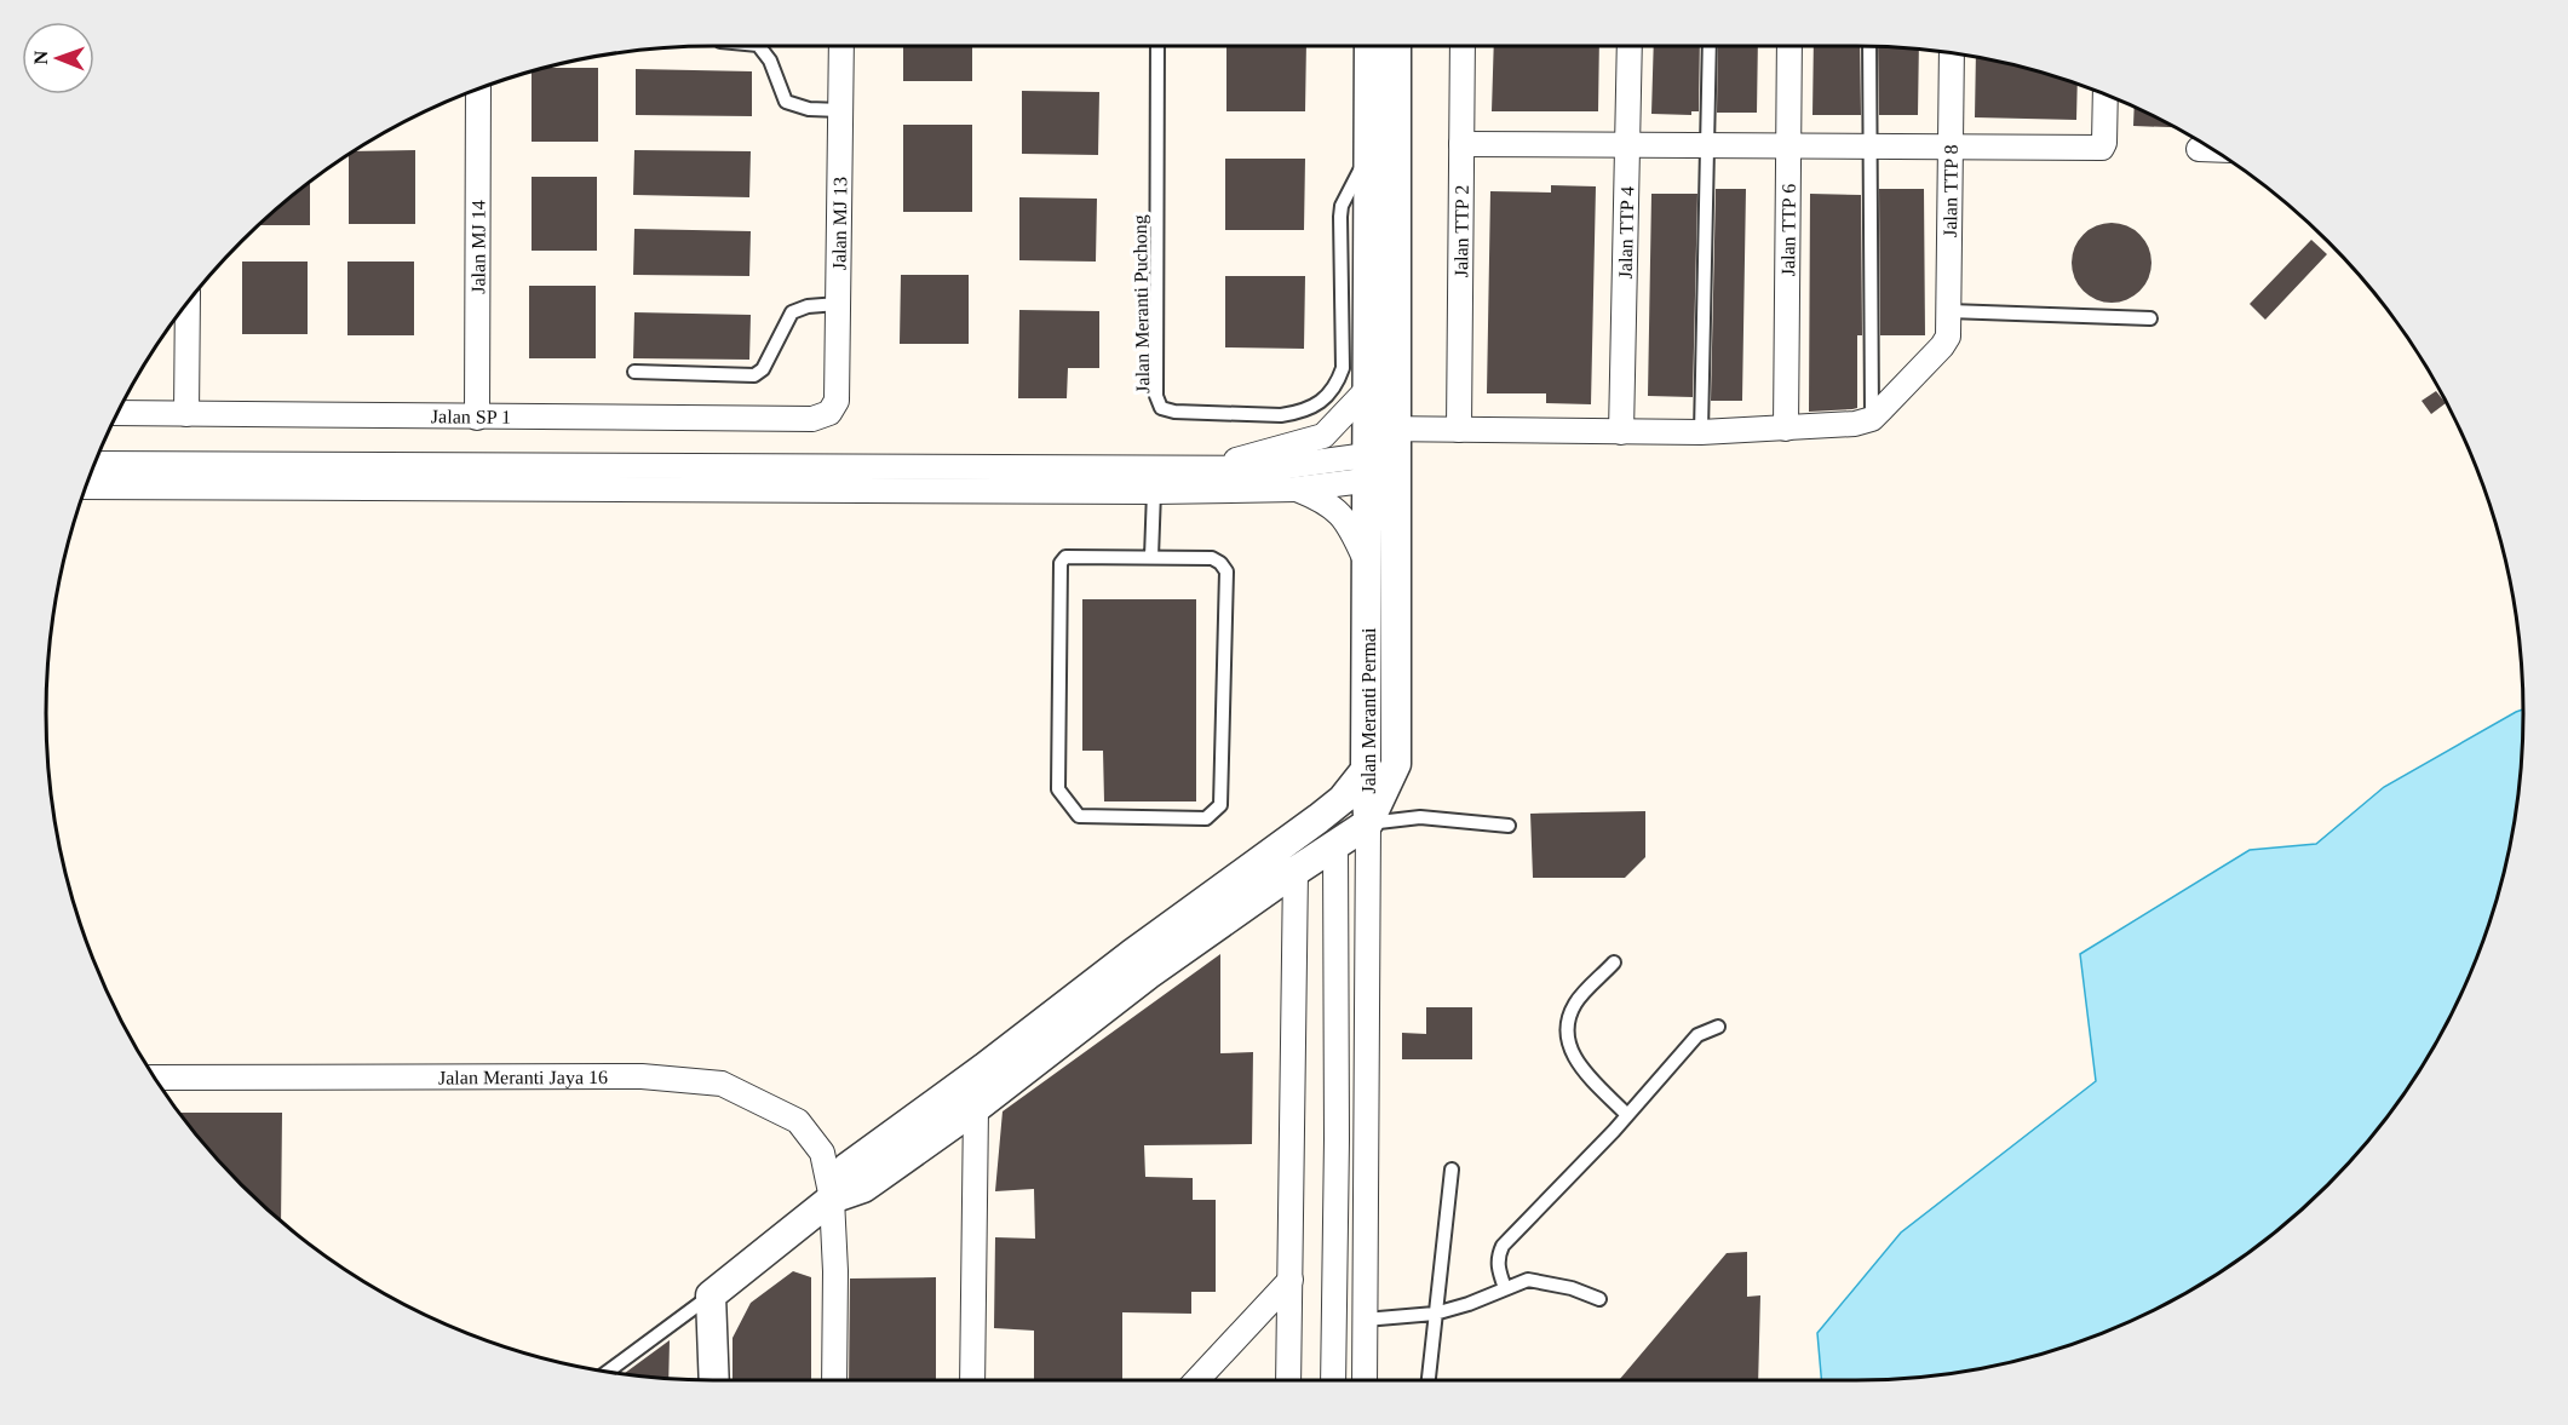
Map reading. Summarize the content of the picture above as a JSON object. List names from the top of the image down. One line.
{"streets":{"street":["Jalan TTP 8","Jalan MJ 13","Jalan TTP 2","Jalan TTP 6","Jalan TTP 4","Jalan MJ 14","Jalan SP 1","Jalan Meranti Permai","Jalan Meranti Jaya 16"],"lane":["Jalan Meranti Puchong"]},"crossings":[["Jalan MJ 13","Jalan SP 1"],["Jalan MJ 14","Jalan SP 1"],["Jalan Meranti Puchong","Jalan Meranti Permai"]],"north":"left"}
